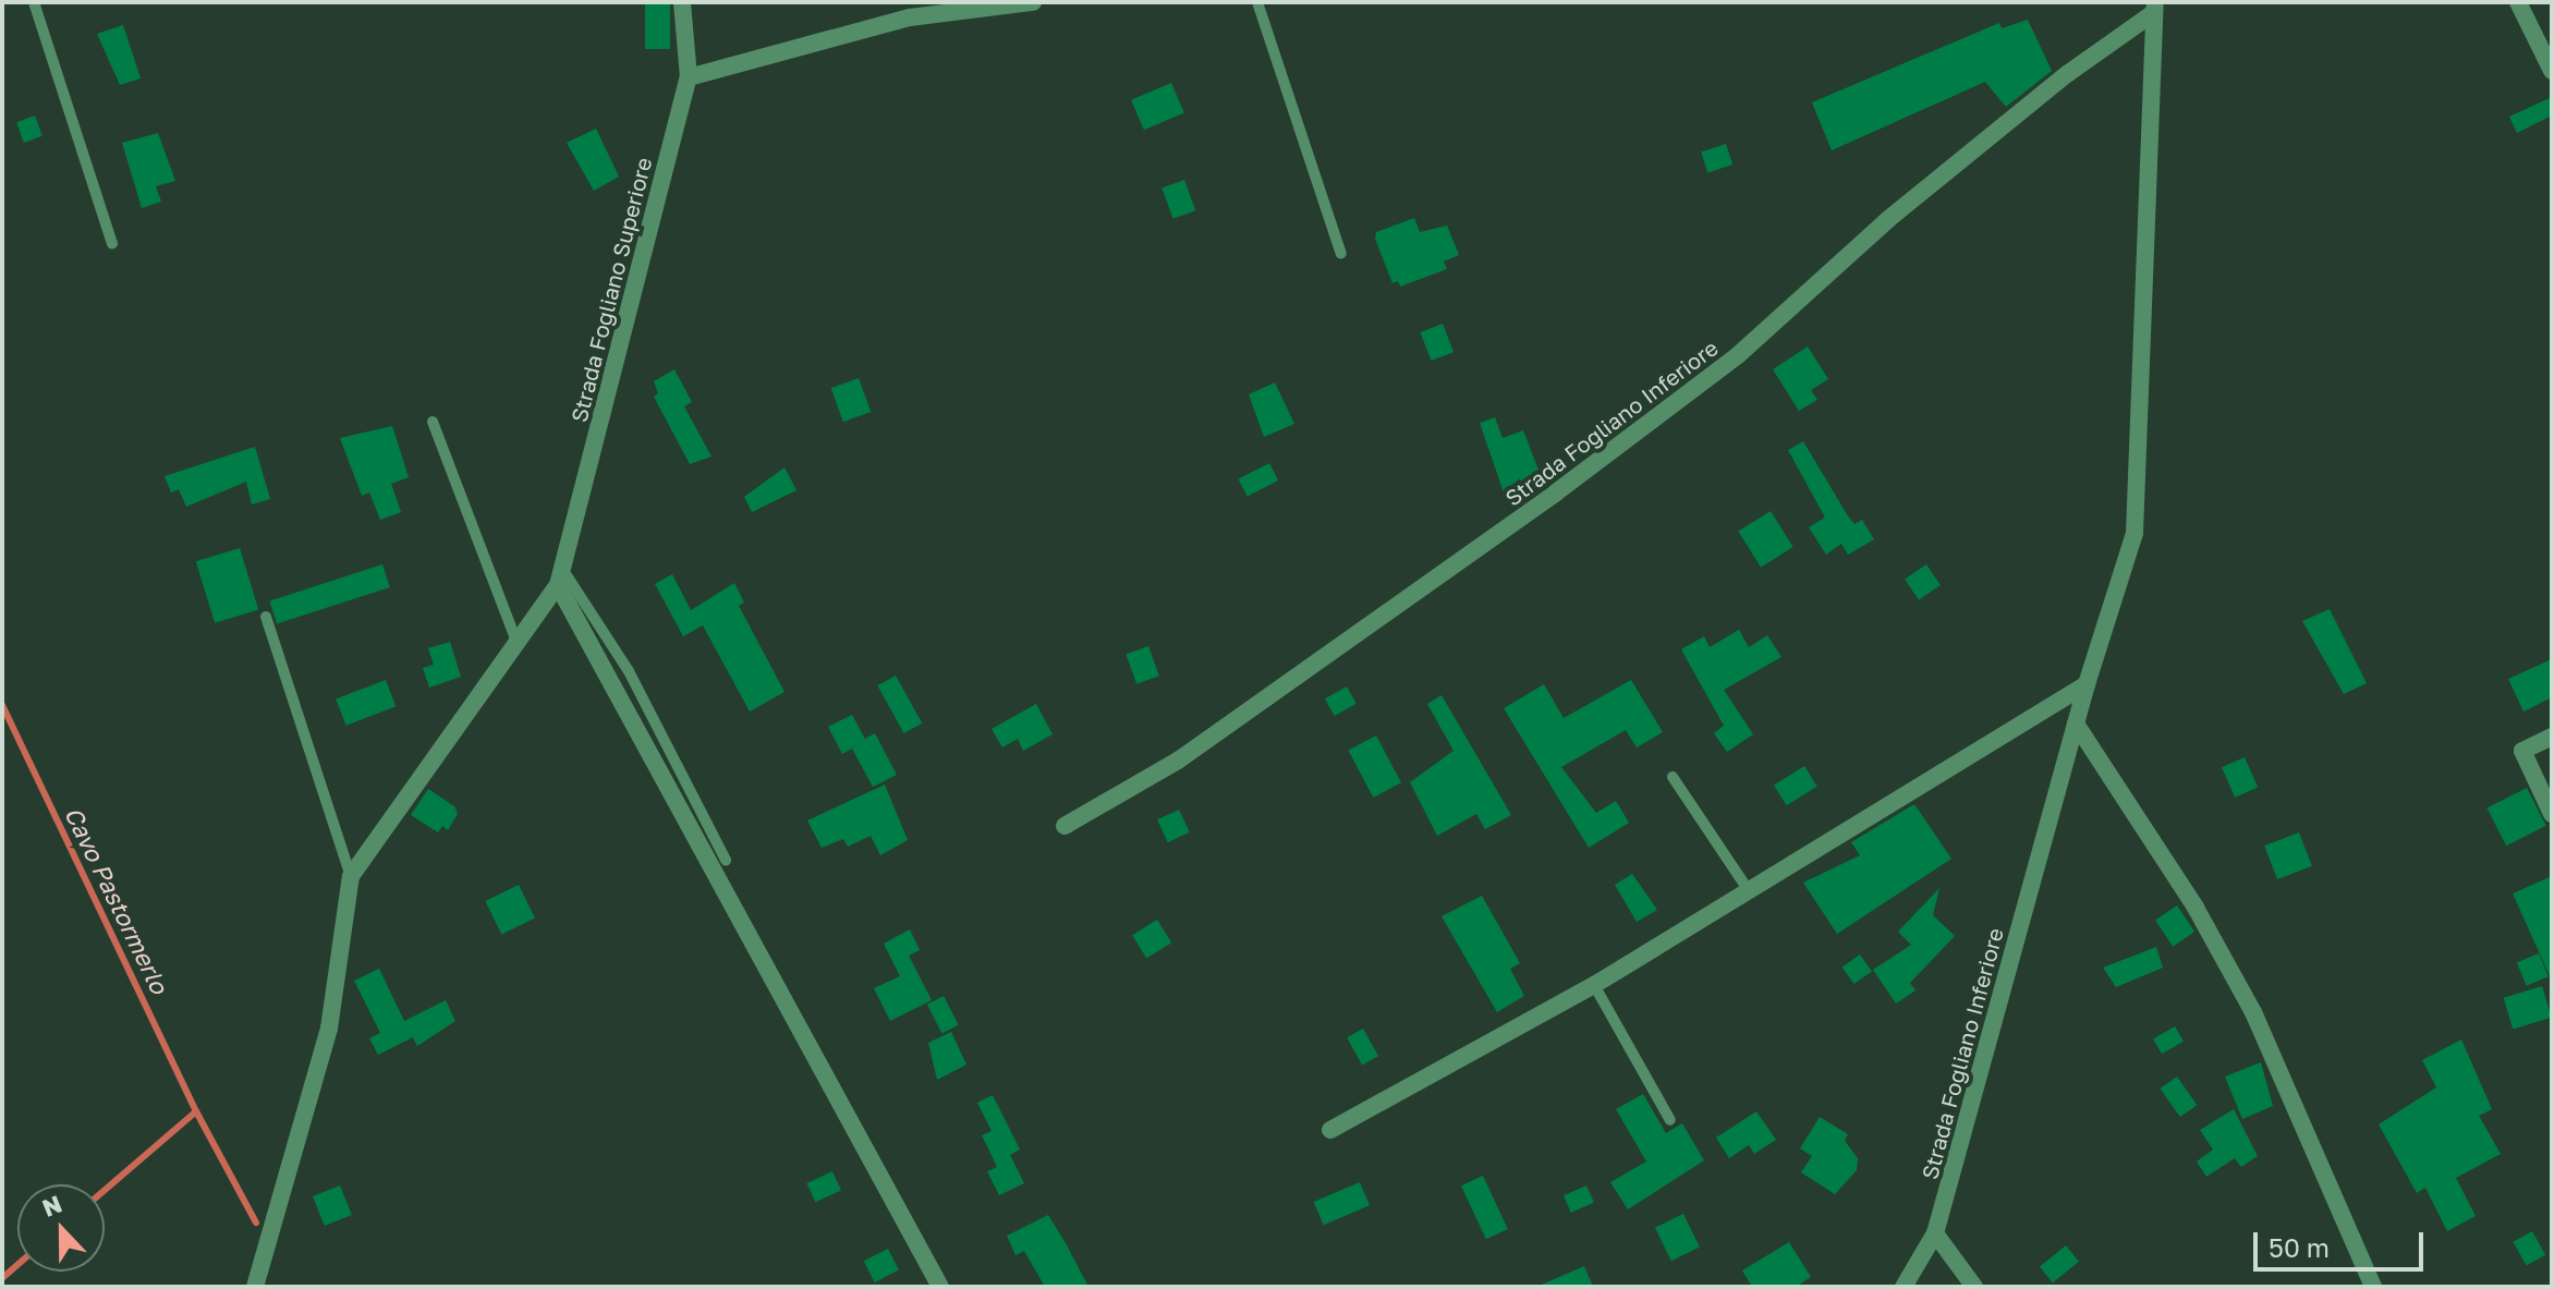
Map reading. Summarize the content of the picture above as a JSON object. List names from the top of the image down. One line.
{"streets":{"street":["Strada Fogliano Superiore","Strada Fogliano Inferiore"]},"water":["Cavo Pastormerlo"],"scale_bar":"50 m","north":"top"}
